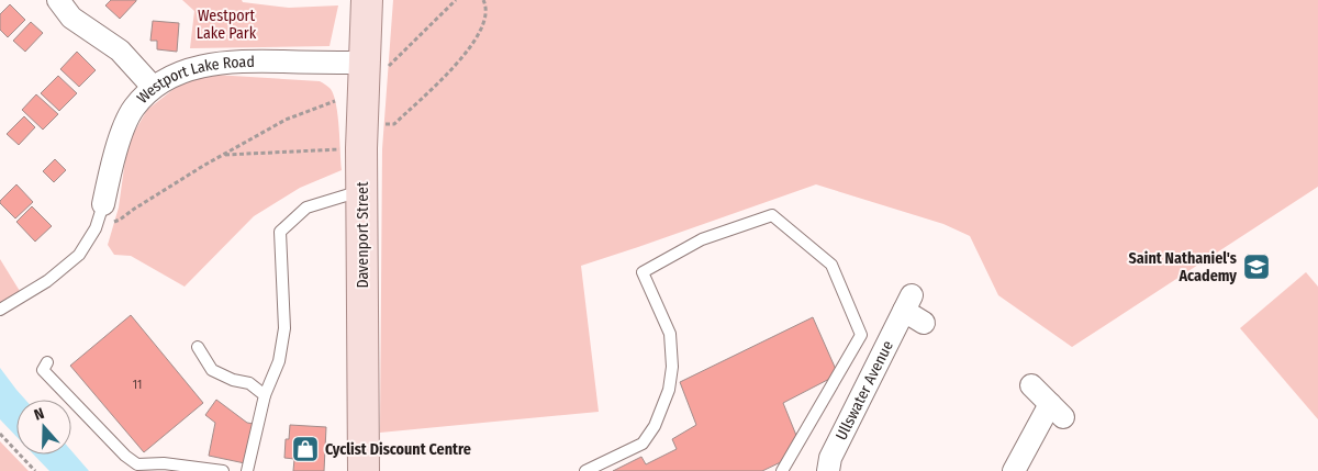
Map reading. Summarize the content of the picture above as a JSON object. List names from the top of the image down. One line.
{"streets":{"main road":["Davenport Street"],"street":["Westport Lake Road","Ullswater Avenue"]},"crossings":[["Westport Lake Road","Davenport Street"]],"parks":["Westport Lake Park"],"places":{"school or university":["Saint Nathaniel's Academy"],"shop":["Cyclist Discount Centre"]},"house_numbers":["11"],"north":"top"}
